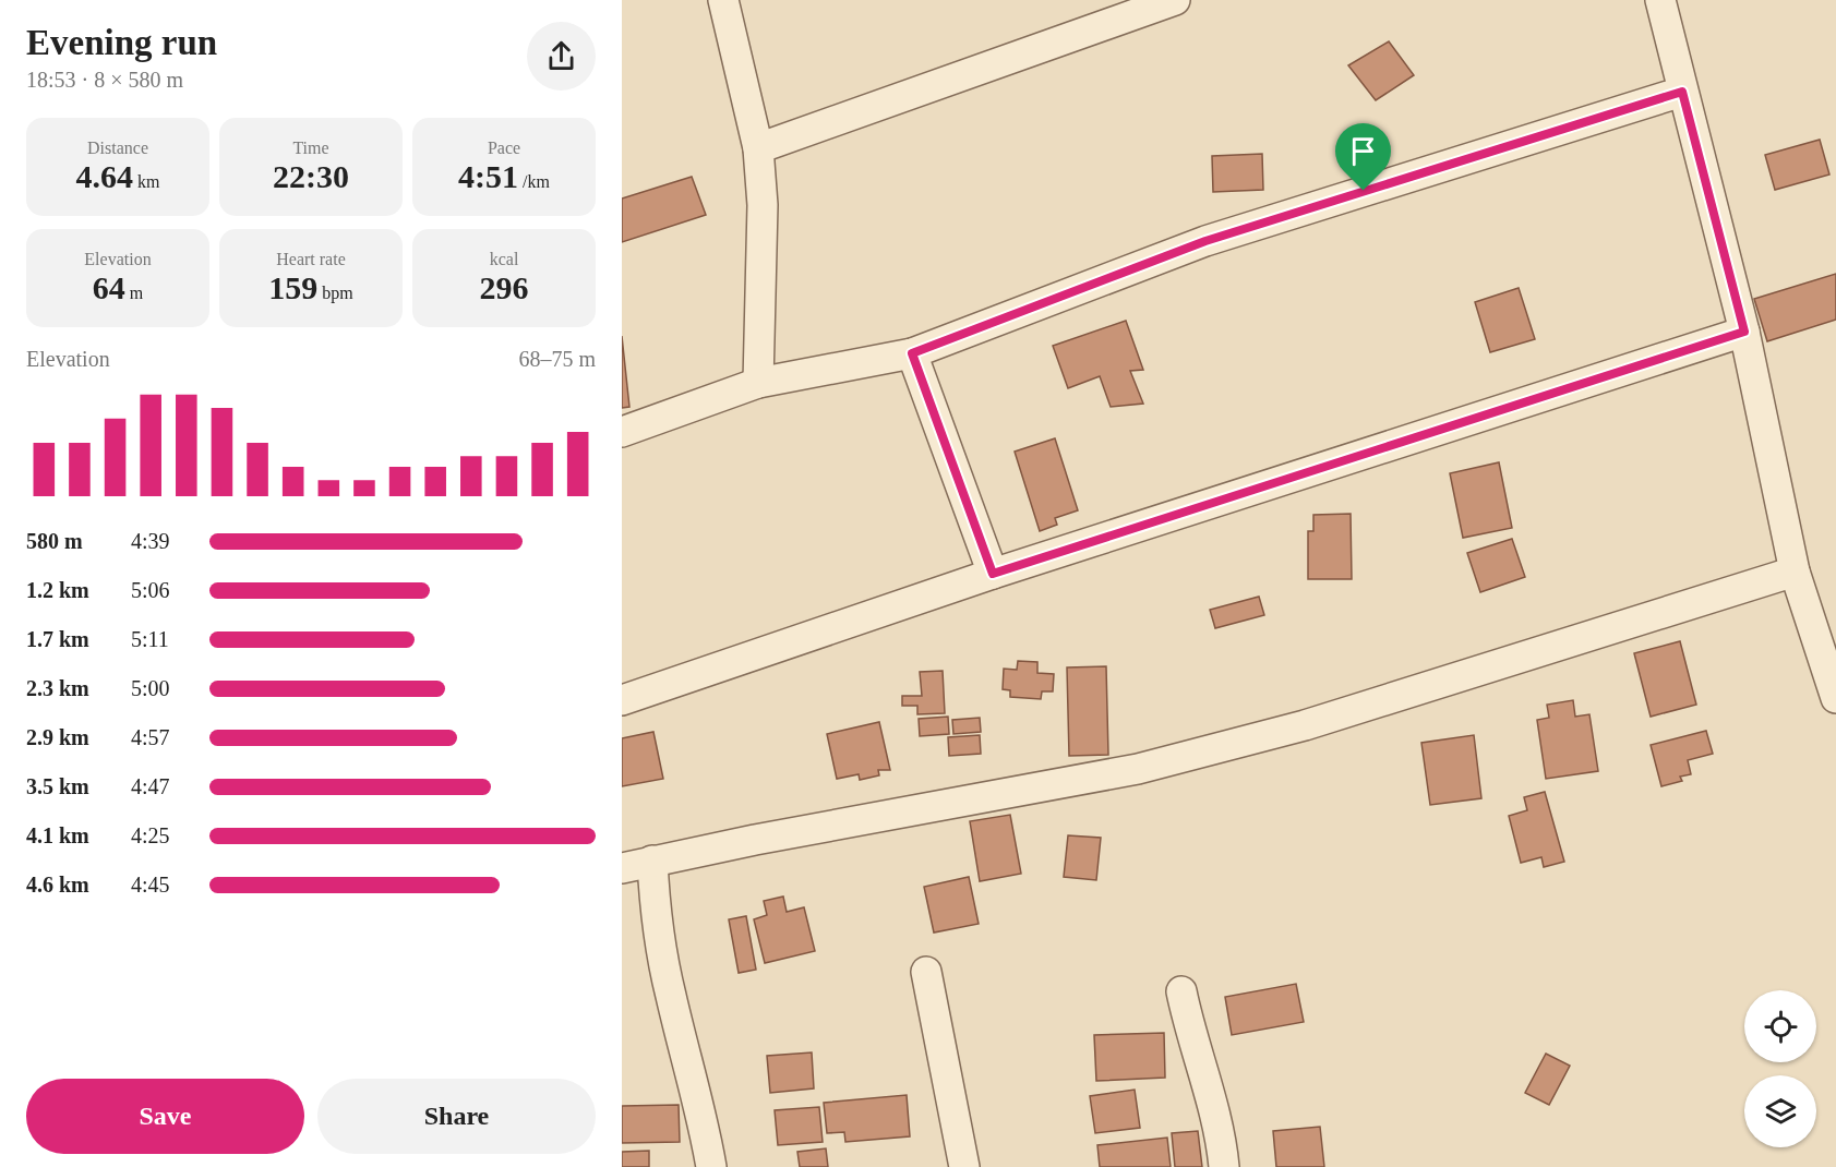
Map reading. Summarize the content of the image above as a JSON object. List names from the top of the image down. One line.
{"page":{"heading":["Evening run","18:53 · 8 × 580 m"],"stats":[["Distance","4.64 km"],["Time","22:30"],["Pace","4:51 /km"],["Elevation","64 m"],["Heart rate","159 bpm"],["kcal","296"]],"chart":["Elevation","68–75 m"],"list":[{"name":"580 m","note":"4:39"},{"name":"1.2 km","note":"5:06"},{"name":"1.7 km","note":"5:11"},{"name":"2.3 km","note":"5:00"},{"name":"2.9 km","note":"4:57"},{"name":"3.5 km","note":"4:47"},{"name":"4.1 km","note":"4:25"},{"name":"4.6 km","note":"4:45"}],"buttons":["Save","Share"]}}
